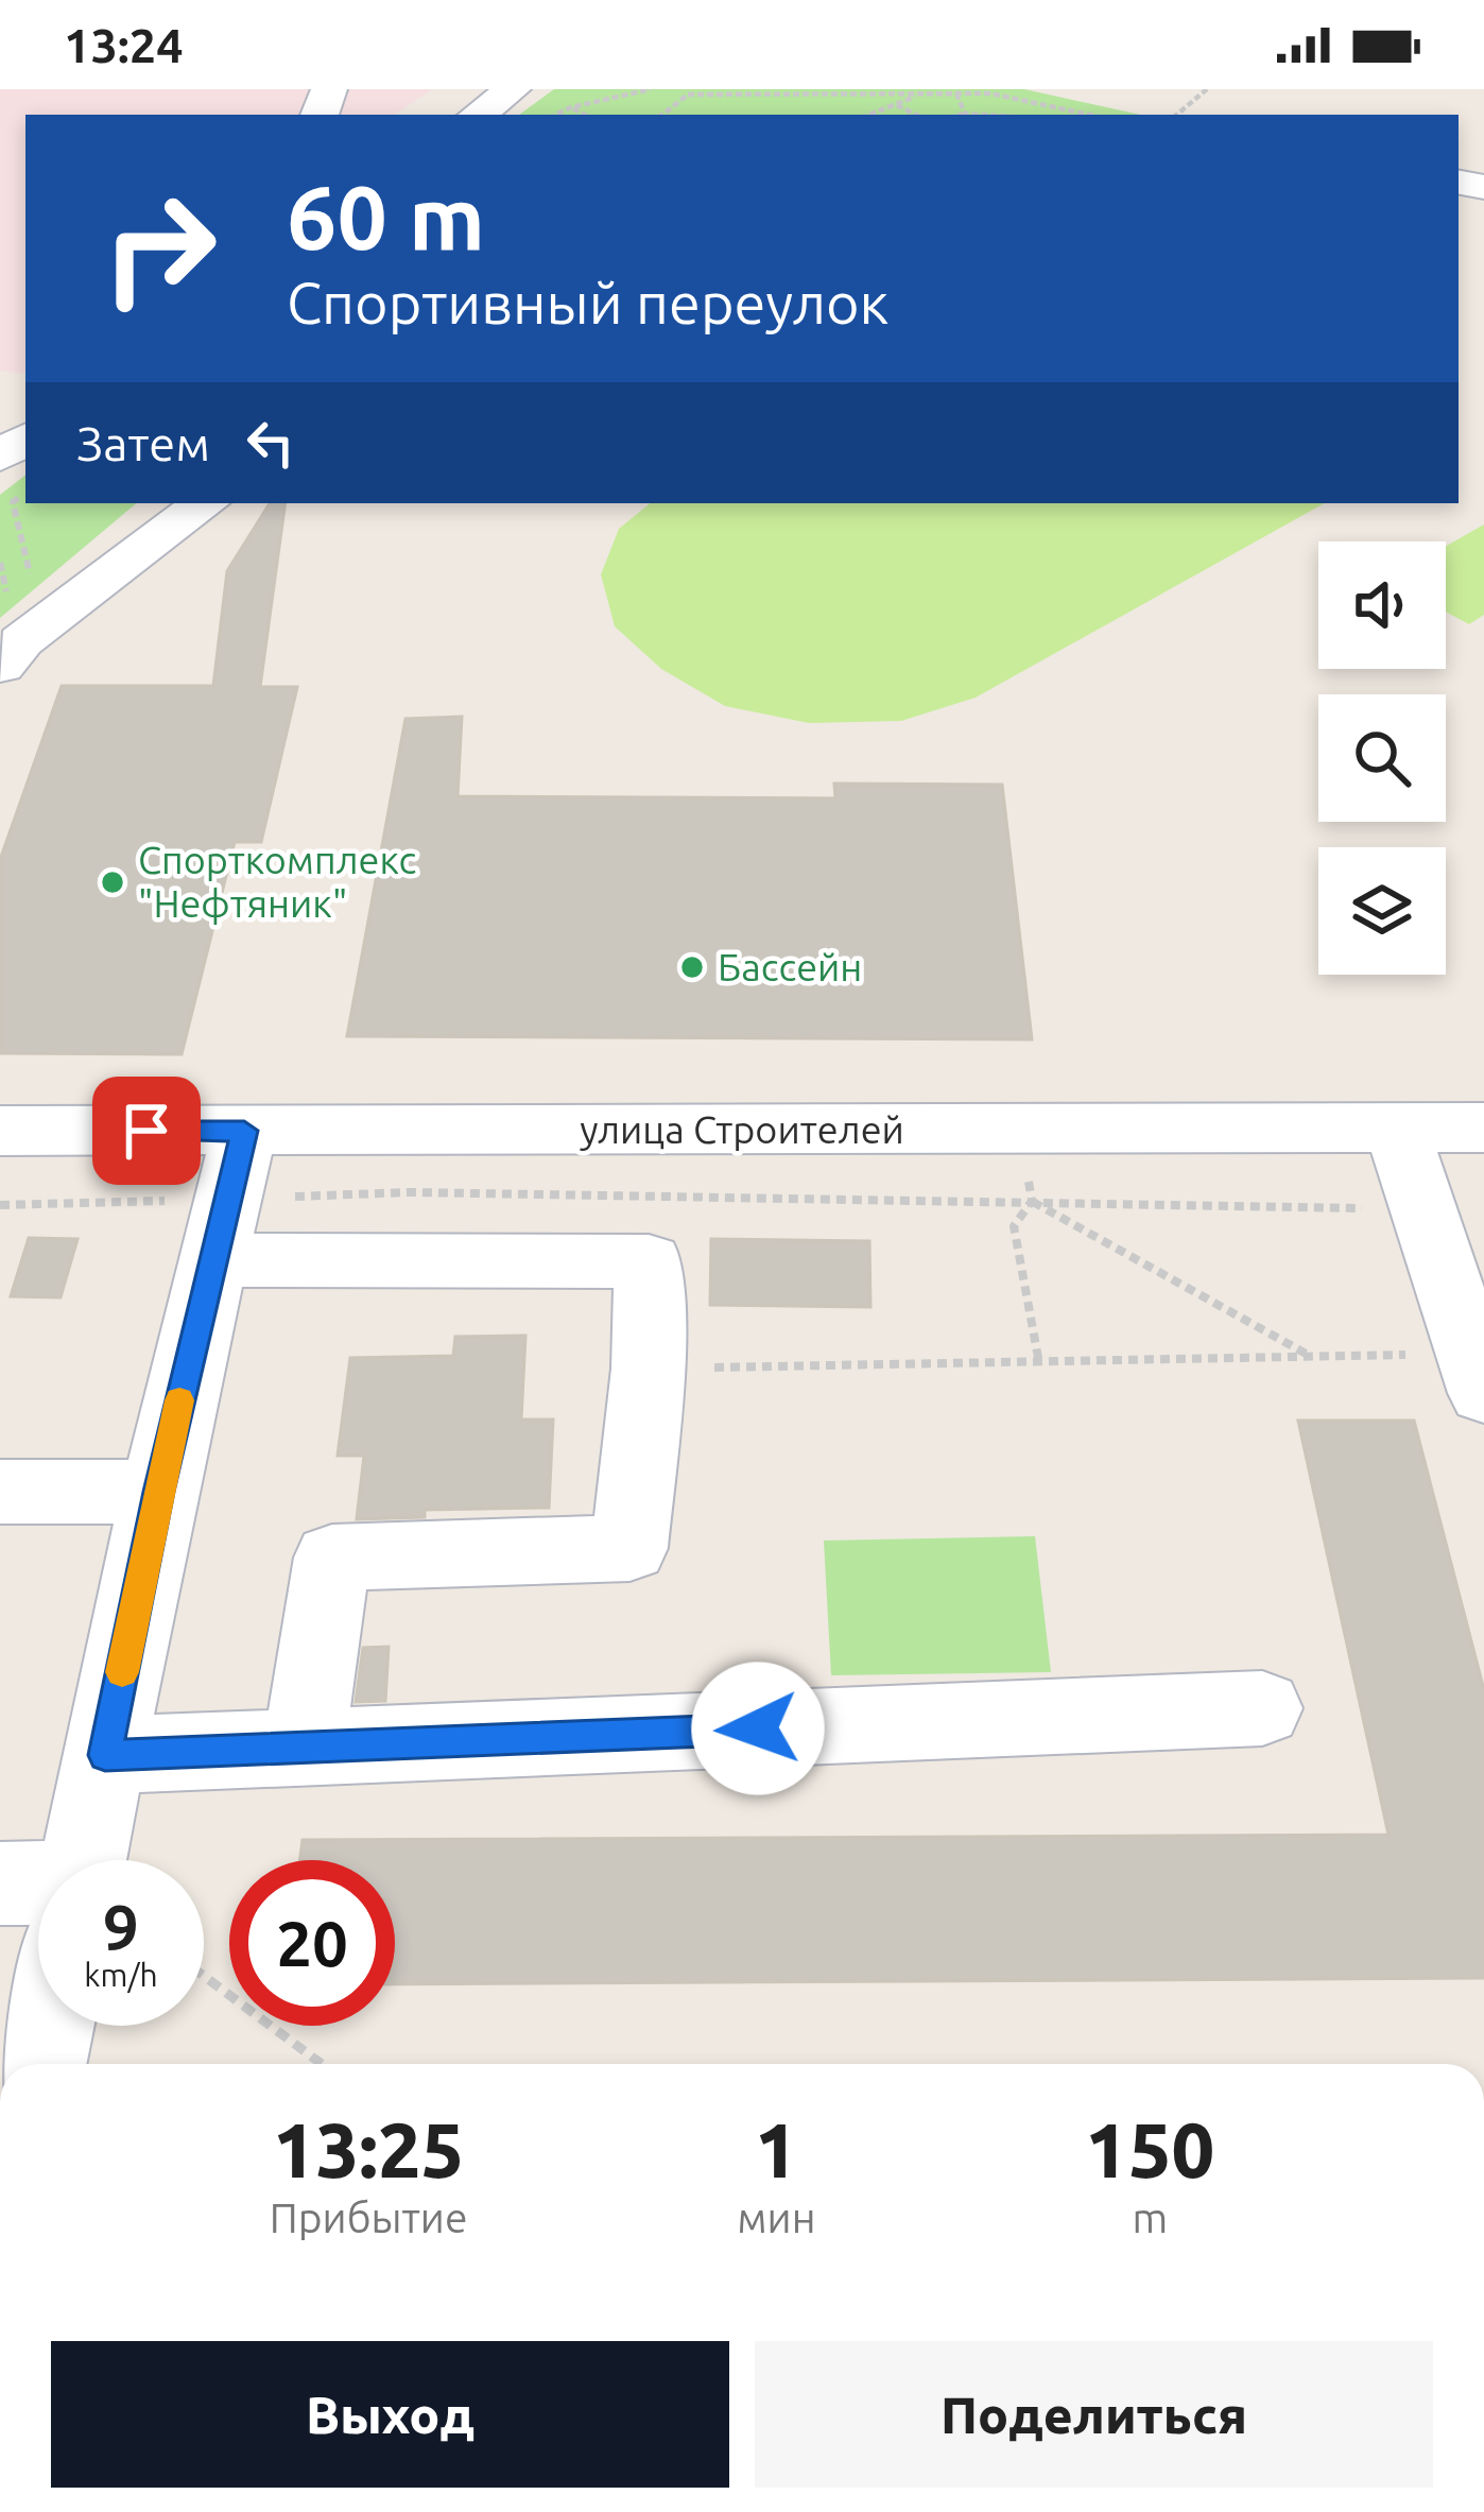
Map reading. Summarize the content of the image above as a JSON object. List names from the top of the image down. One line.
{"streets":{"street":["улица Строителей"]},"places":["Спорткомплекс \"Нефтяник\"","Бассейн"],"page":{"status":"13:24","turn":["60 m","Спортивный переулок"],"then":"Затем","speed":"9 km/h","limit":"20","eta":["13:25","Прибытие","1","мин","150","m"],"buttons":["Выход","Поделиться"]}}
